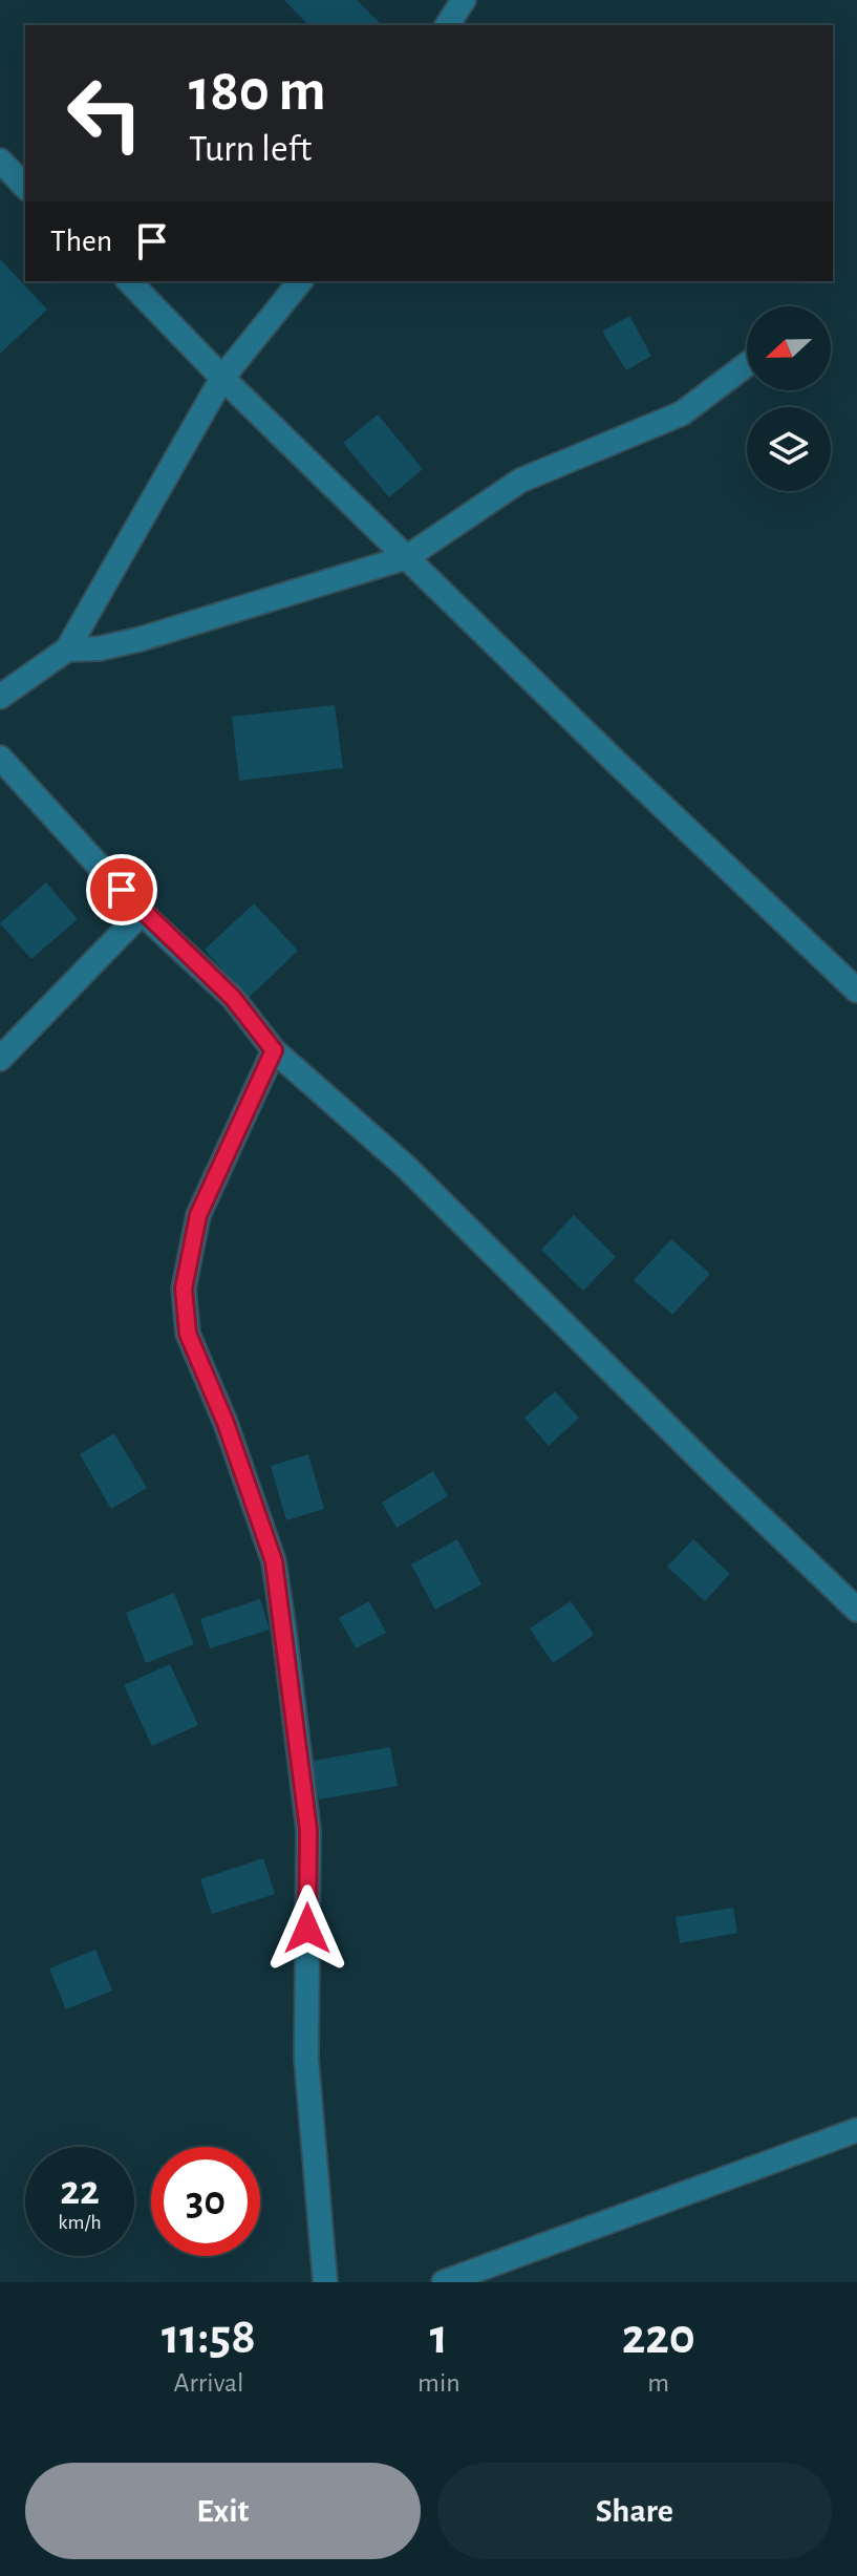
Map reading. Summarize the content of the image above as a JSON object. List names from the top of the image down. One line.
{"north":"left","page":{"turn":["180 m","Turn left"],"then":"Then","speed":"22 km/h","limit":"30","eta":["11:58","Arrival","1","min","220","m"],"buttons":["Exit","Share"]}}
